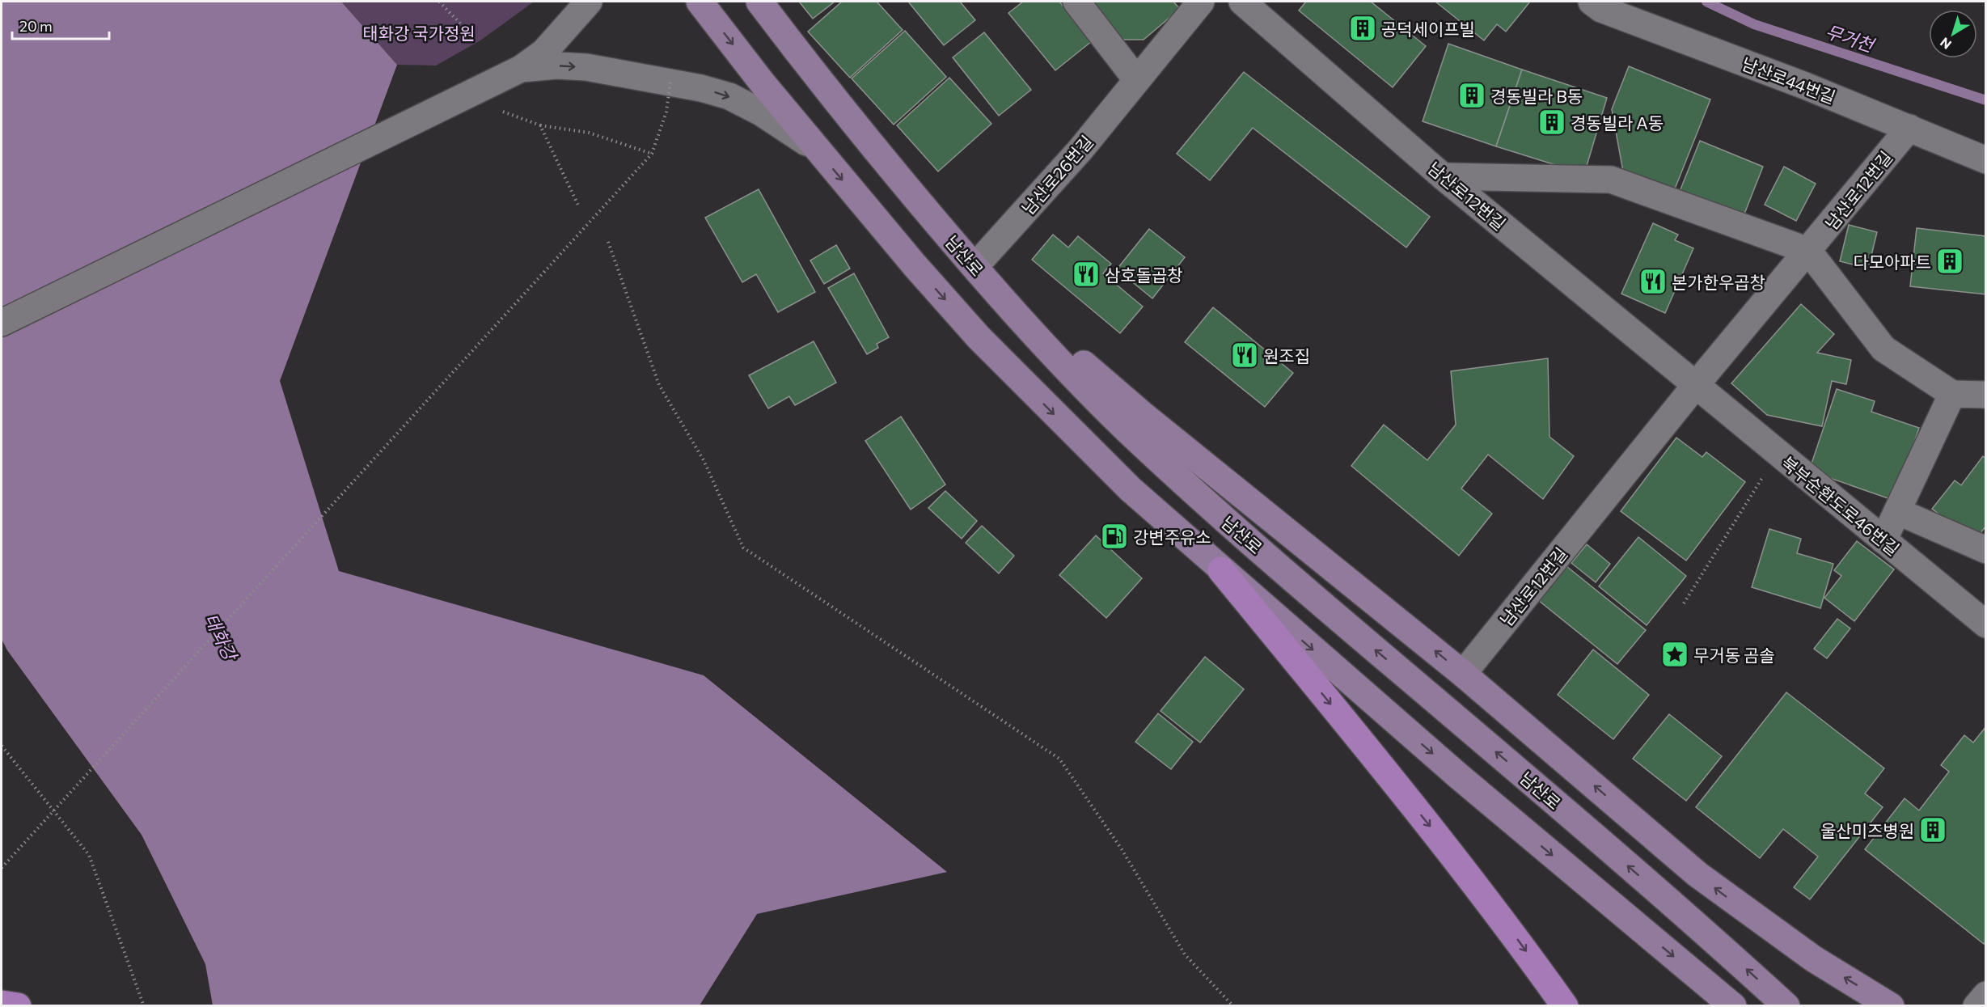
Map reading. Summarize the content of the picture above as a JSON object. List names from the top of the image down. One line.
{"streets":{"main road":["남산로"],"street":["남산로44번길","남산로26번길","남산로12번길","북부순환도로46번길"]},"crossings":[["남산로44번길","남산로12번길"],["남산로26번길","남산로"],["남산로12번길","북부순환도로46번길"]],"water":["무거천","태화강"],"parks":["태화강 국가정원"],"places":{"building":["공덕세이프빌","경동빌라 B동","경동빌라 A동","다모아파트","울산미즈병원"],"restaurant":["삼호돌곱창","본가한우곱창","원조집"],"fuel station":["강변주유소"],"place":["무거동 곰솔"]},"scale_bar":"20 m","north":"bottom left"}
